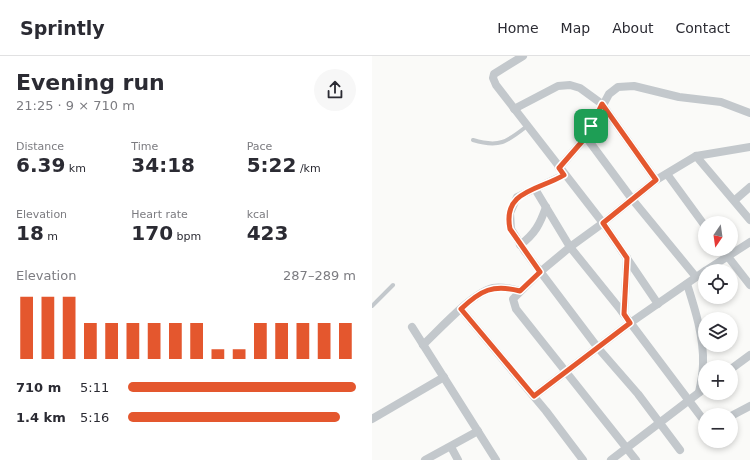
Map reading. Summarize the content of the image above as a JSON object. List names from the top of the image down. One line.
{"north":"bottom","page":{"header":"Sprintly","nav":["Home","Map","About","Contact"],"heading":["Evening run","21:25 · 9 × 710 m"],"stats":[["Distance","6.39 km"],["Time","34:18"],["Pace","5:22 /km"],["Elevation","18 m"],["Heart rate","170 bpm"],["kcal","423"]],"map_buttons":["+","−"],"chart":["Elevation","287–289 m"],"list":[{"name":"710 m","note":"5:11"},{"name":"1.4 km","note":"5:16"}]}}
